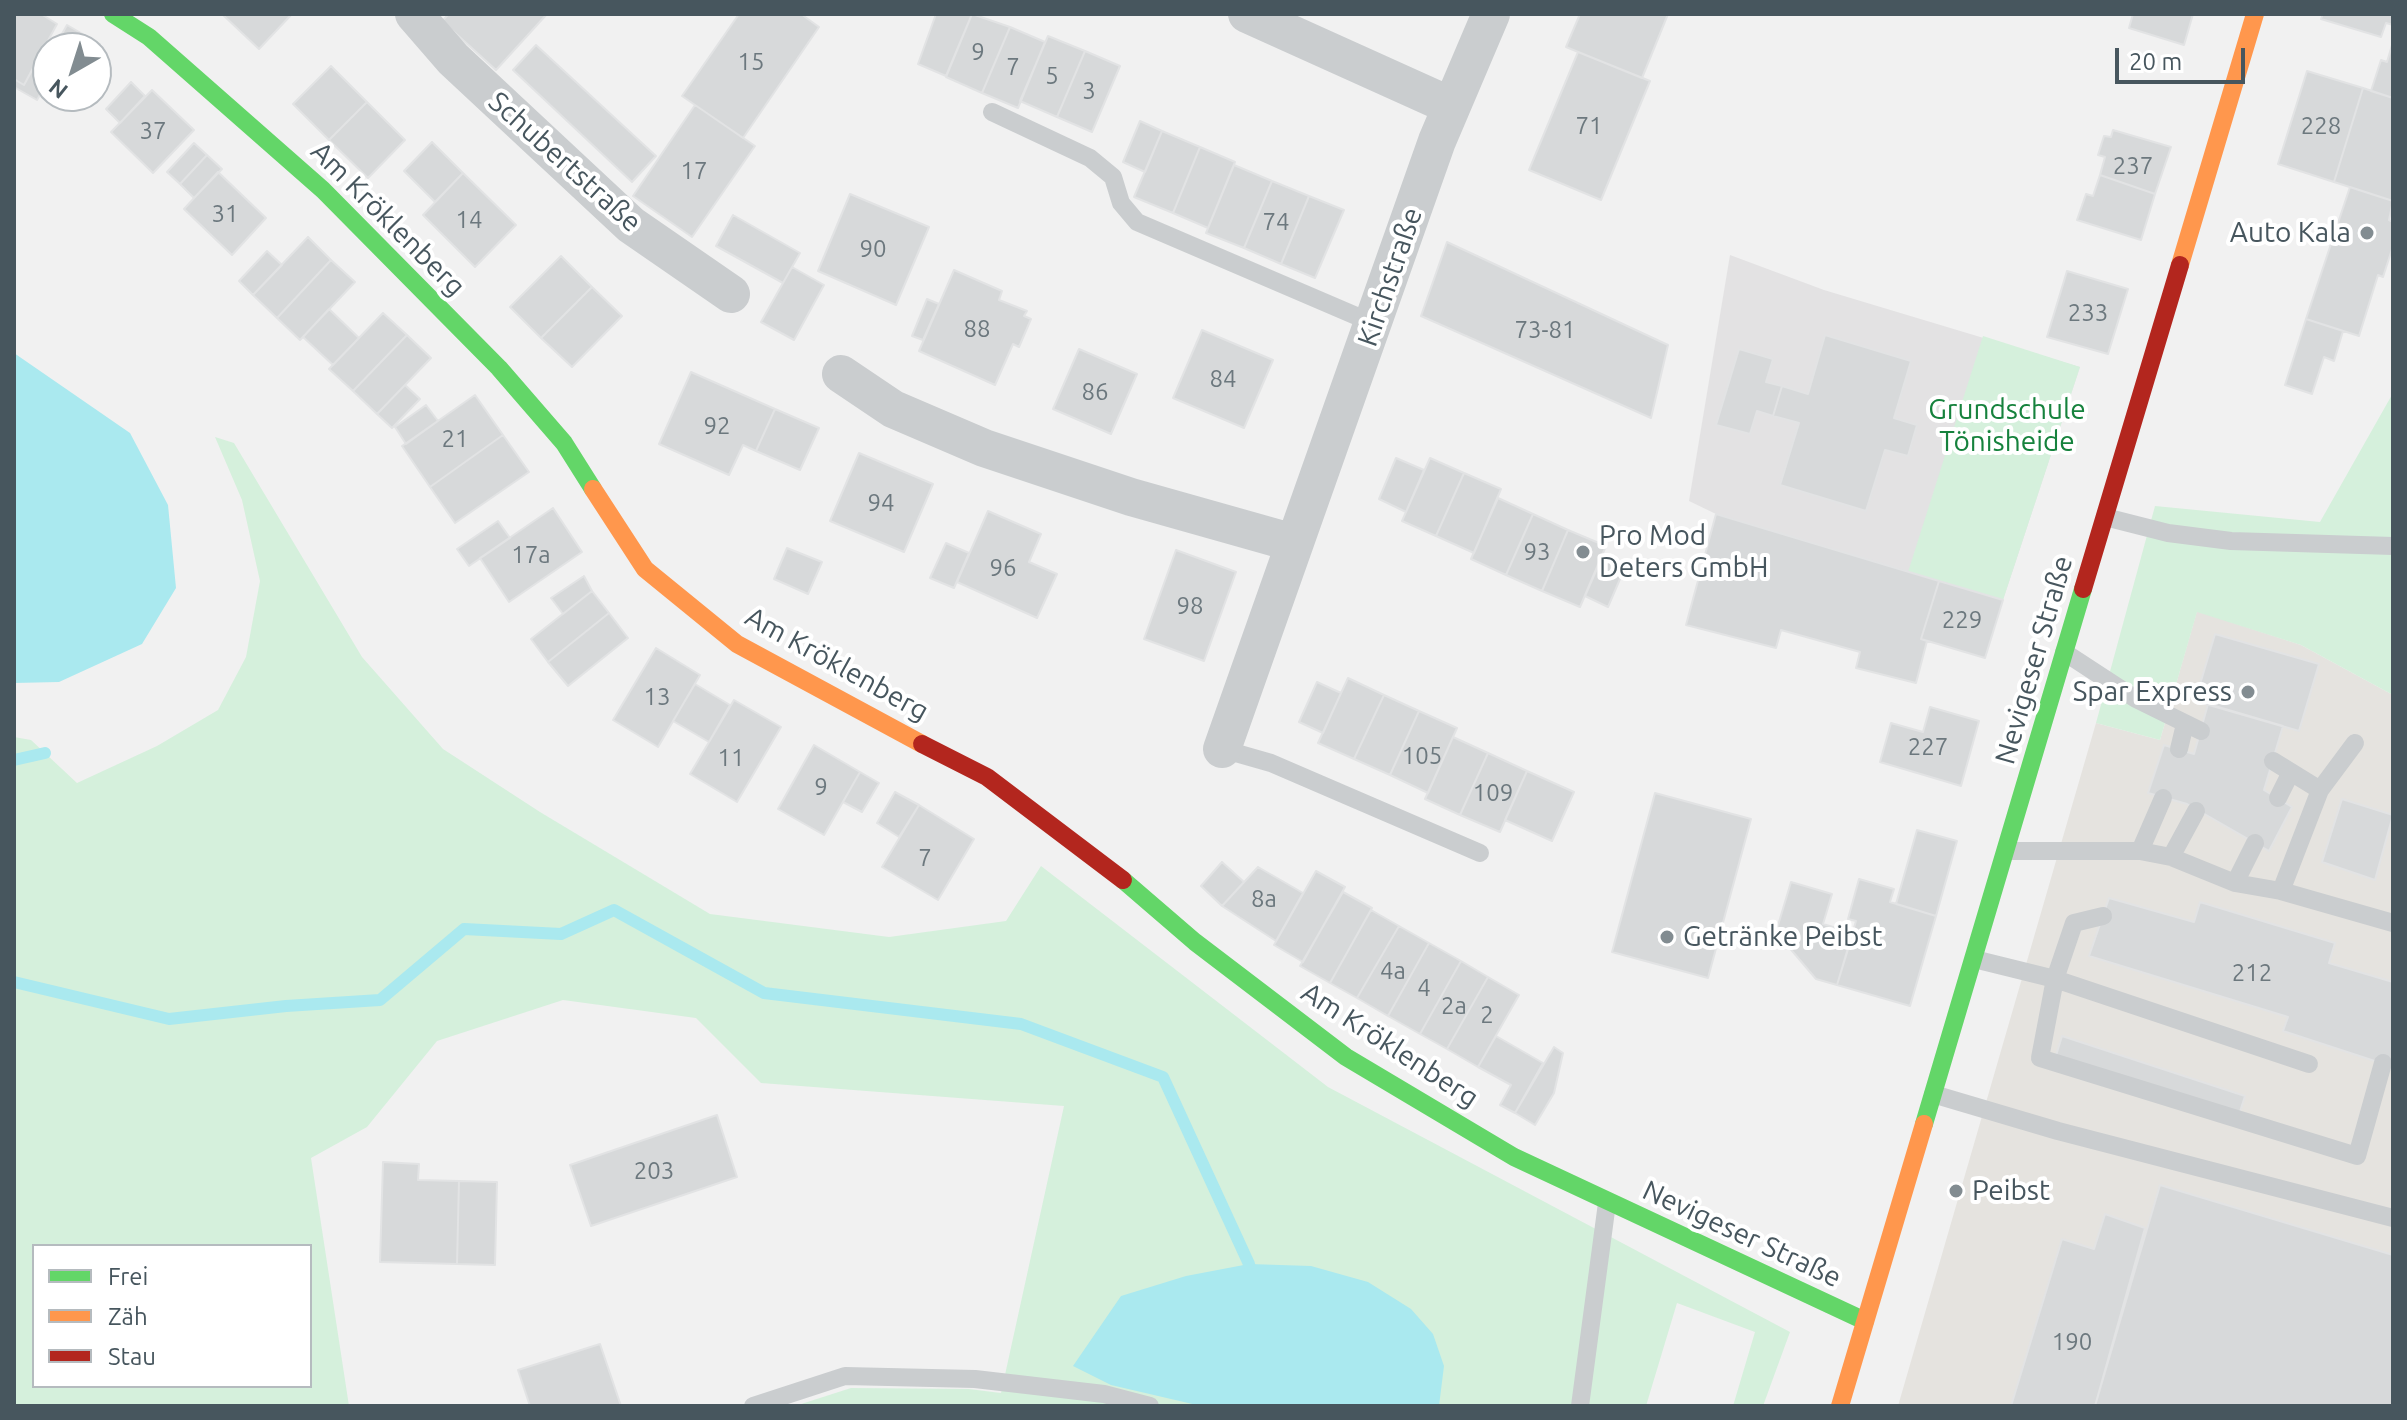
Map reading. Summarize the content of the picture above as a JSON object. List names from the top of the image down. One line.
{"streets":{"street":["Schubertstraße","Am Kröklenberg","Kirchstraße","Nevigeser Straße"]},"crossings":[["Am Kröklenberg","Nevigeser Straße"]],"parks":["Grundschule Tönisheide"],"places":["Auto Kala","Pro Mod Deters GmbH","Spar Express","Getränke Peibst","Peibst"],"house_numbers":["9","15","7","5","3","71","228","37","237","17","31","14","74","90","233","88","73-81","84","86","92","21","94","93","17a","96","98","229","13","227","105","11","9","109","7","8a","4a","212","4","2a","2","203","190"],"legend":["Frei","Zäh","Stau"],"scale_bar":"20 m","north":"bottom left"}
